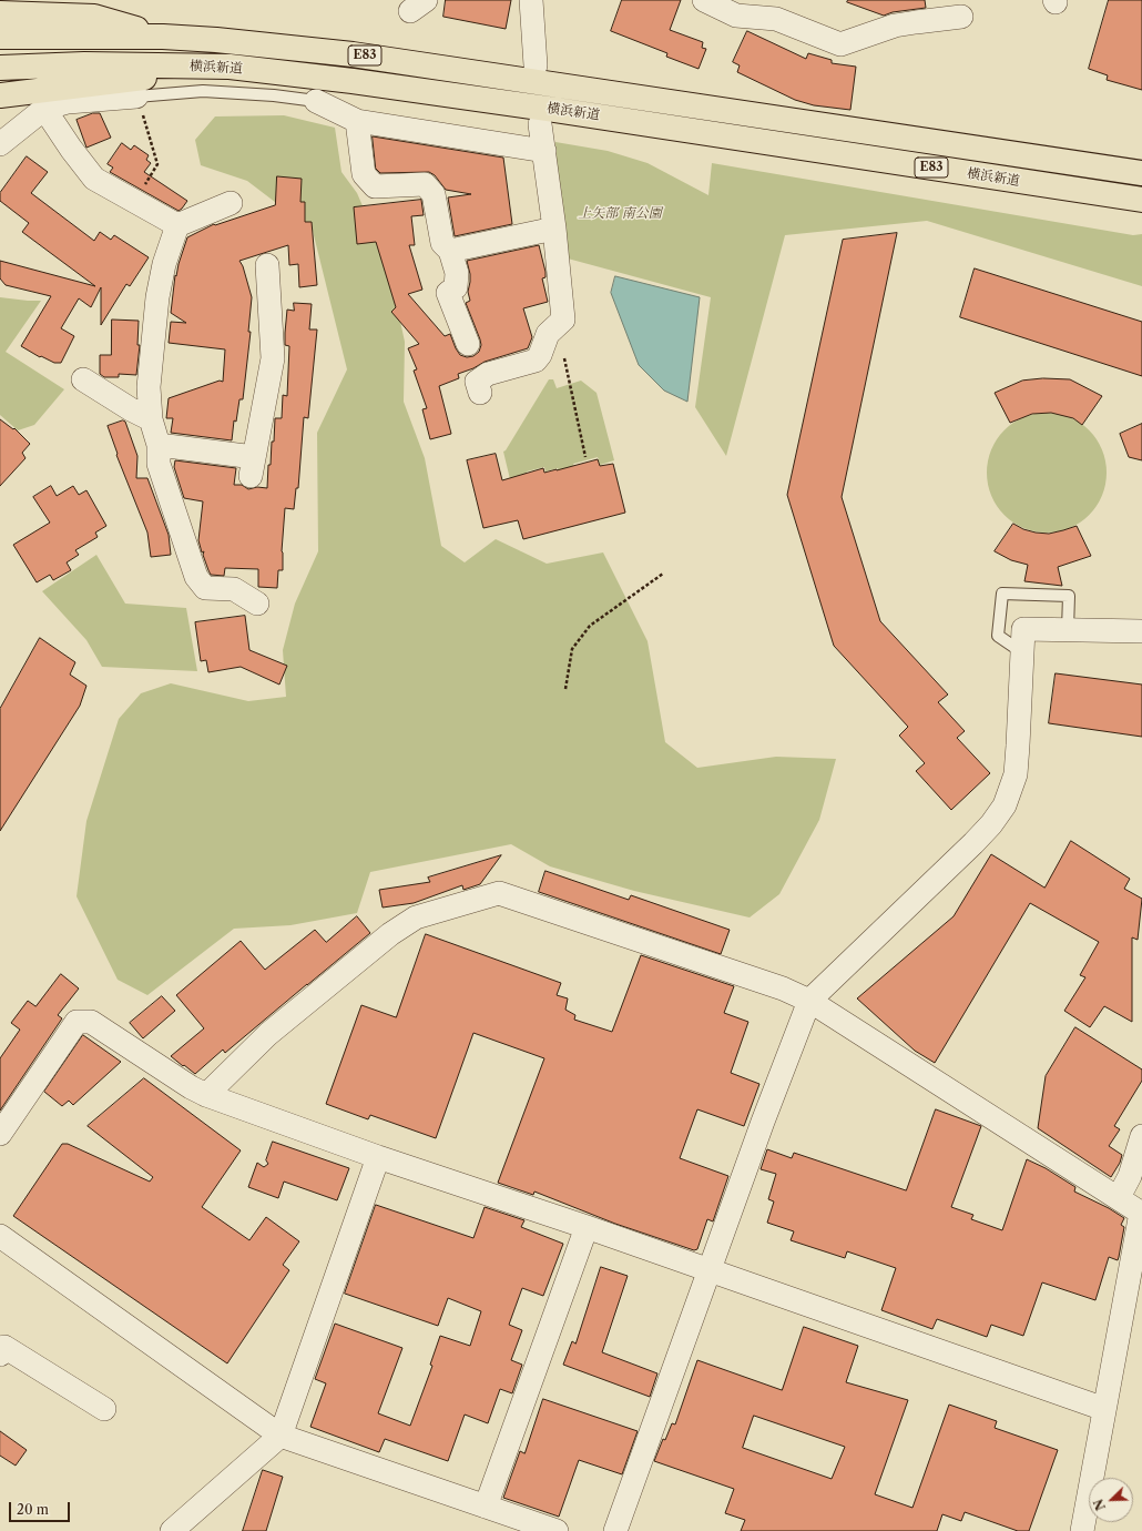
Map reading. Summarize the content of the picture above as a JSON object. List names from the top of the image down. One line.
{"streets":{"highway":["E83","横浜新道"]},"parks":["上矢部 南公園"],"scale_bar":"20 m","north":"bottom left"}
